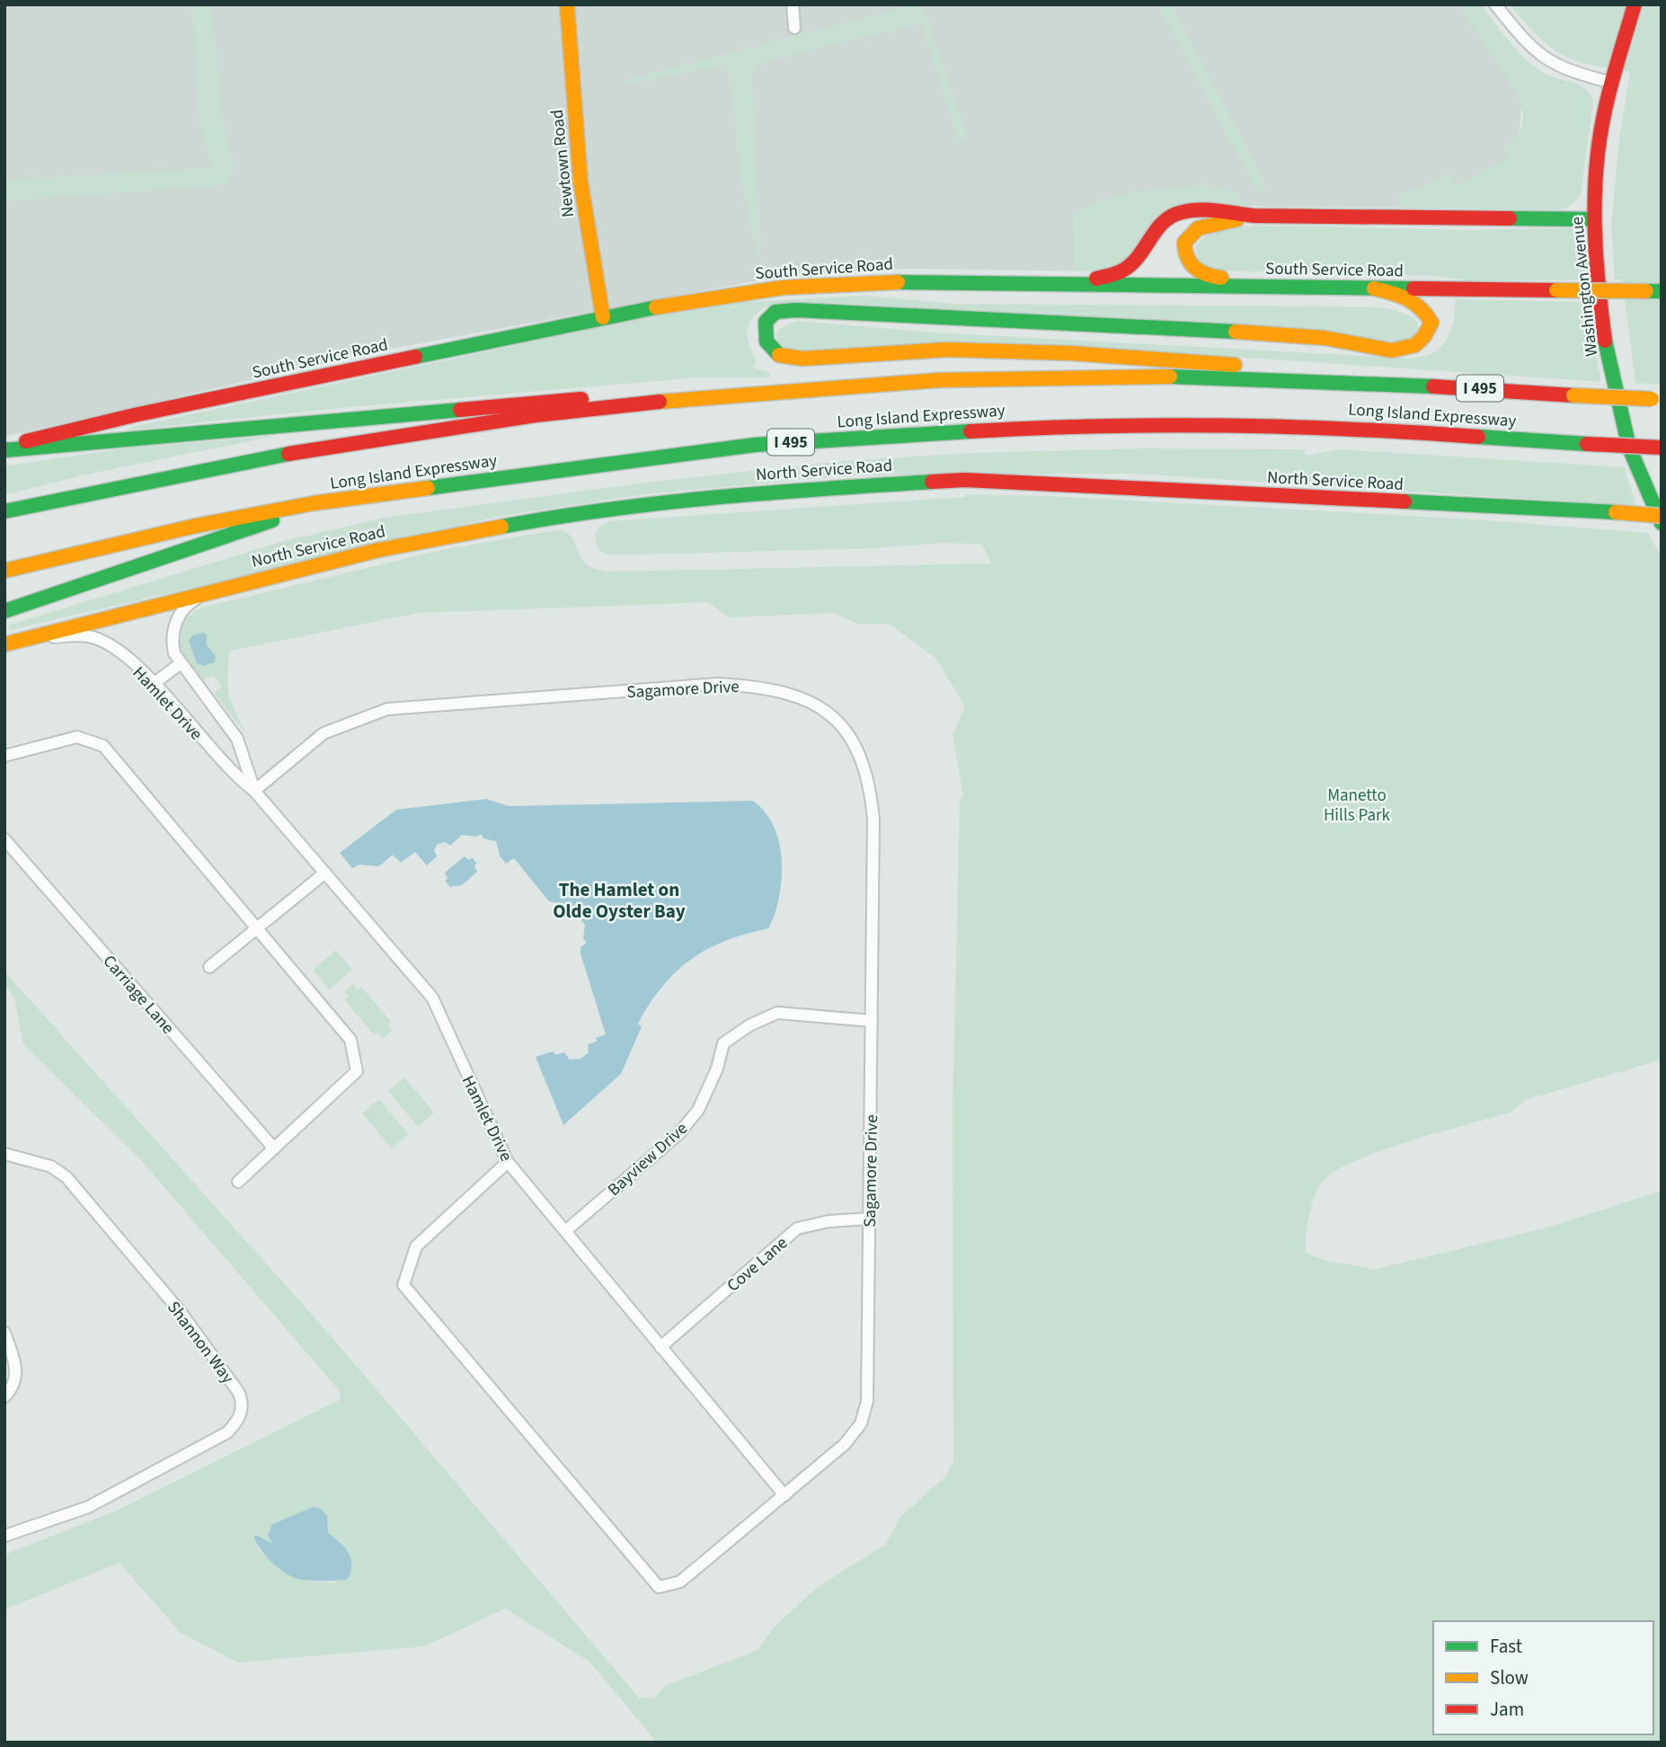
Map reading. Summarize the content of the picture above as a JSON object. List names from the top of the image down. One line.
{"streets":{"main road":["Newtown Road","South Service Road","Washington Avenue","I 495","Long Island Expressway","North Service Road"],"street":["Sagamore Drive","Hamlet Drive","Carriage Lane","Bayview Drive","Cove Lane","Shannon Way"]},"crossings":[["Newtown Road","South Service Road"],["North Service Road","Hamlet Drive"],["Sagamore Drive","Hamlet Drive"],["Sagamore Drive","Bayview Drive"],["Sagamore Drive","Cove Lane"],["Hamlet Drive","Bayview Drive"],["Hamlet Drive","Cove Lane"]],"districts":["The Hamlet on Olde Oyster Bay"],"parks":["Manetto Hills Park"],"legend":["Fast","Slow","Jam"]}
